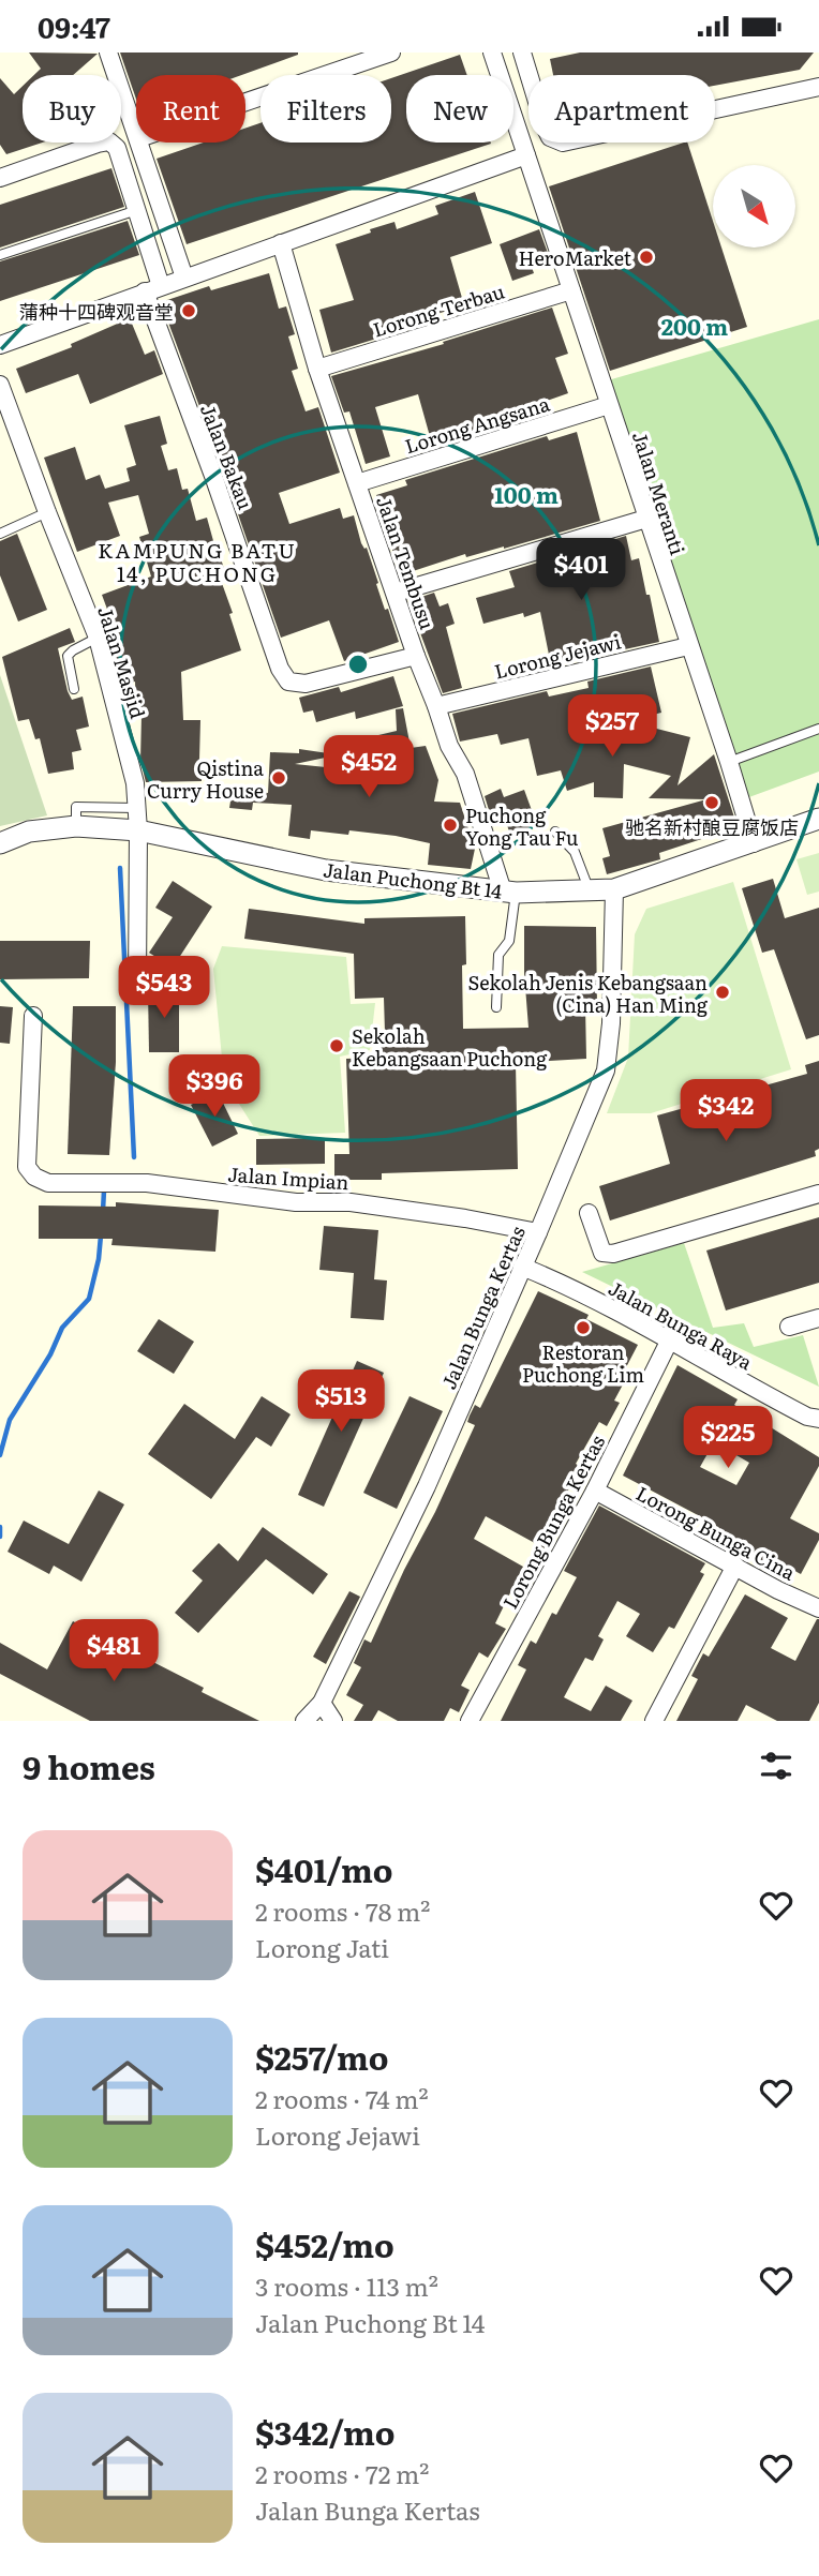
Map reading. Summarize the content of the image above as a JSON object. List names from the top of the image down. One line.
{"streets":{"street":["Lorong Terbau","Lorong Angsana","Jalan Bakau","Jalan Meranti","Jalan Tembusu","Lorong Jejawi","Jalan Masjid","Jalan Puchong Bt 14","Jalan Impian","Jalan Bunga Kertas","Jalan Bunga Raya","Lorong Bunga Kertas","Lorong Bunga Cina"]},"crossings":[["Lorong Terbau","Jalan Meranti"],["Lorong Terbau","Jalan Tembusu"],["Lorong Angsana","Jalan Meranti"],["Lorong Angsana","Jalan Tembusu"],["Jalan Bakau","Jalan Tembusu"],["Jalan Meranti","Lorong Jejawi"],["Jalan Meranti","Jalan Puchong Bt 14"],["Jalan Tembusu","Lorong Jejawi"],["Jalan Tembusu","Jalan Puchong Bt 14"],["Jalan Masjid","Jalan Puchong Bt 14"],["Jalan Puchong Bt 14","Jalan Bunga Kertas"],["Jalan Impian","Jalan Bunga Kertas"],["Jalan Bunga Kertas","Jalan Bunga Raya"],["Jalan Bunga Raya","Lorong Bunga Kertas"],["Lorong Bunga Kertas","Lorong Bunga Cina"]],"districts":["KAMPUNG BATU 14, PUCHONG"],"places":["HeroMarket","蒲种十四碑观音堂","Qistina Curry House","驰名新村酿豆腐饭店","Puchong Yong Tau Fu","Sekolah Jenis Kebangsaan (Cina) Han Ming","Sekolah Kebangsaan Puchong","Restoran Puchong Lim"],"north":"bottom right","page":{"status":"09:47","chip":["Buy","Rent","Filters","New","Apartment"],"price":["$401","$257","$452","$543","$396","$342","$513","$225","$481"],"heading":"9 homes","list":[{"name":"$401/mo","note":"2 rooms · 78 m² · Lorong Jati"},{"name":"$257/mo","note":"2 rooms · 74 m² · Lorong Jejawi"},{"name":"$452/mo","note":"3 rooms · 113 m² · Jalan Puchong Bt 14"},{"name":"$342/mo","note":"2 rooms · 72 m² · Jalan Bunga Kertas"}]},"rings":["200 m","100 m"]}
